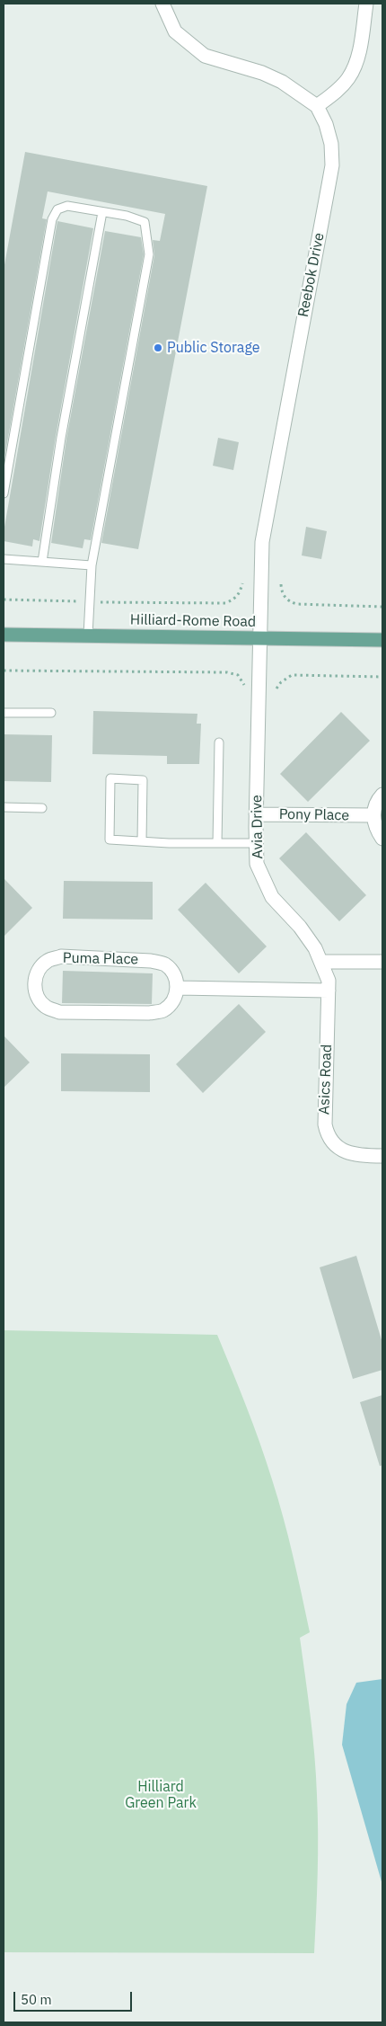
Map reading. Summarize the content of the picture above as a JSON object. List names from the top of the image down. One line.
{"streets":{"main road":["Hilliard-Rome Road"],"street":["Reebok Drive","Pony Place","Avia Drive","Puma Place","Asics Road"]},"crossings":[["Reebok Drive","Hilliard-Rome Road"],["Reebok Drive","Avia Drive"],["Hilliard-Rome Road","Avia Drive"],["Pony Place","Avia Drive"],["Avia Drive","Asics Road"]],"parks":["Hilliard Green Park"],"places":["Public Storage"],"scale_bar":"50 m"}
